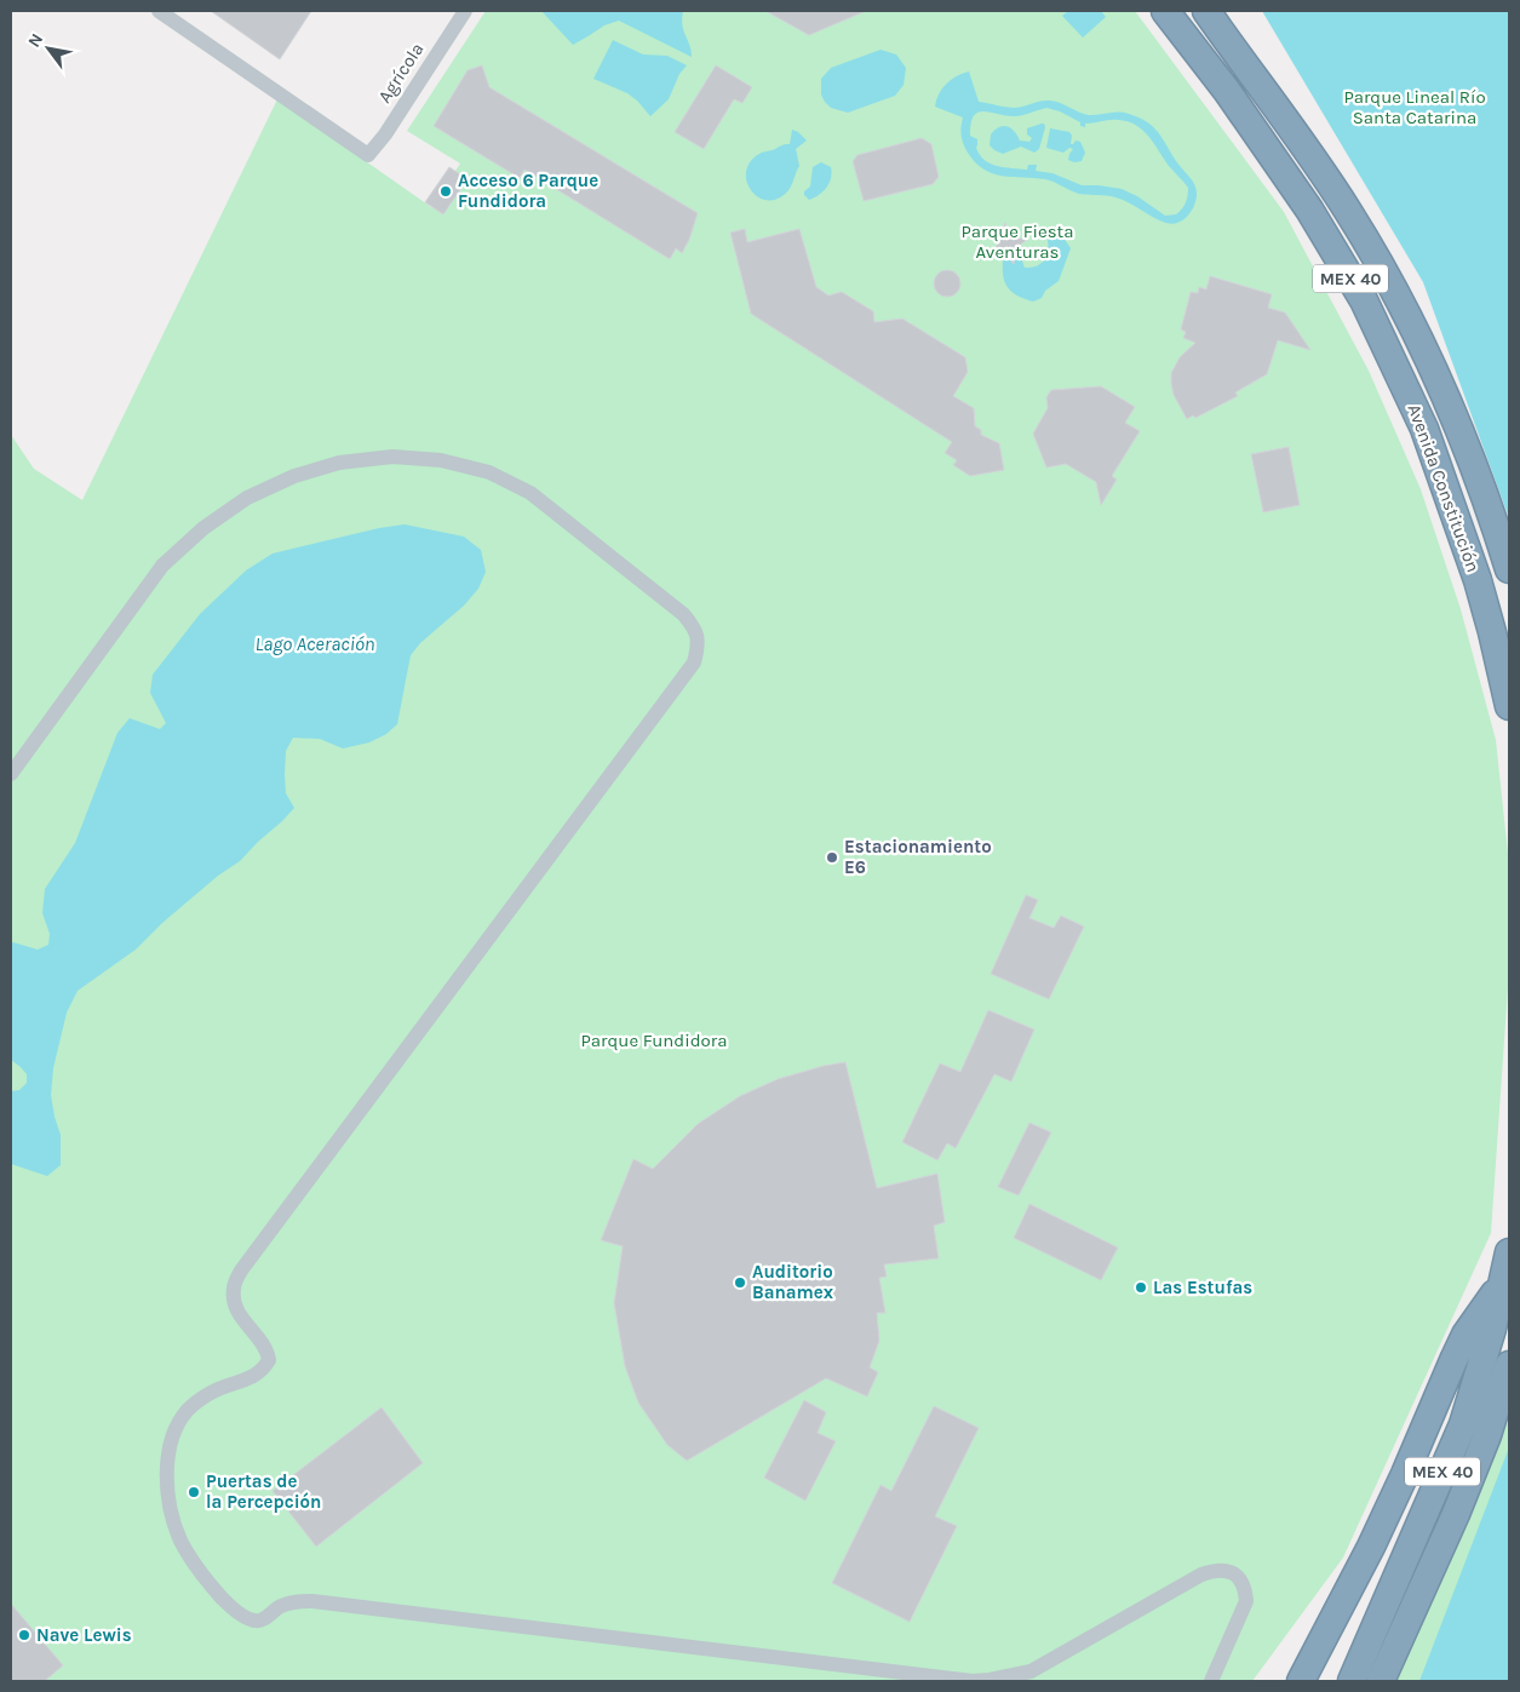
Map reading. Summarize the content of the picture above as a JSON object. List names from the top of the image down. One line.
{"streets":{"highway":["MEX 40","Avenida Constitución"],"street":["Agrícola"]},"water":["Lago Aceración"],"parks":["Parque Lineal Río Santa Catarina","Parque Fiesta Aventuras","Parque Fundidora"],"places":["Acceso 6 Parque Fundidora","Estacionamiento E6","Auditorio Banamex","Las Estufas","Puertas de la Percepción","Nave Lewis"],"north":"top left"}
